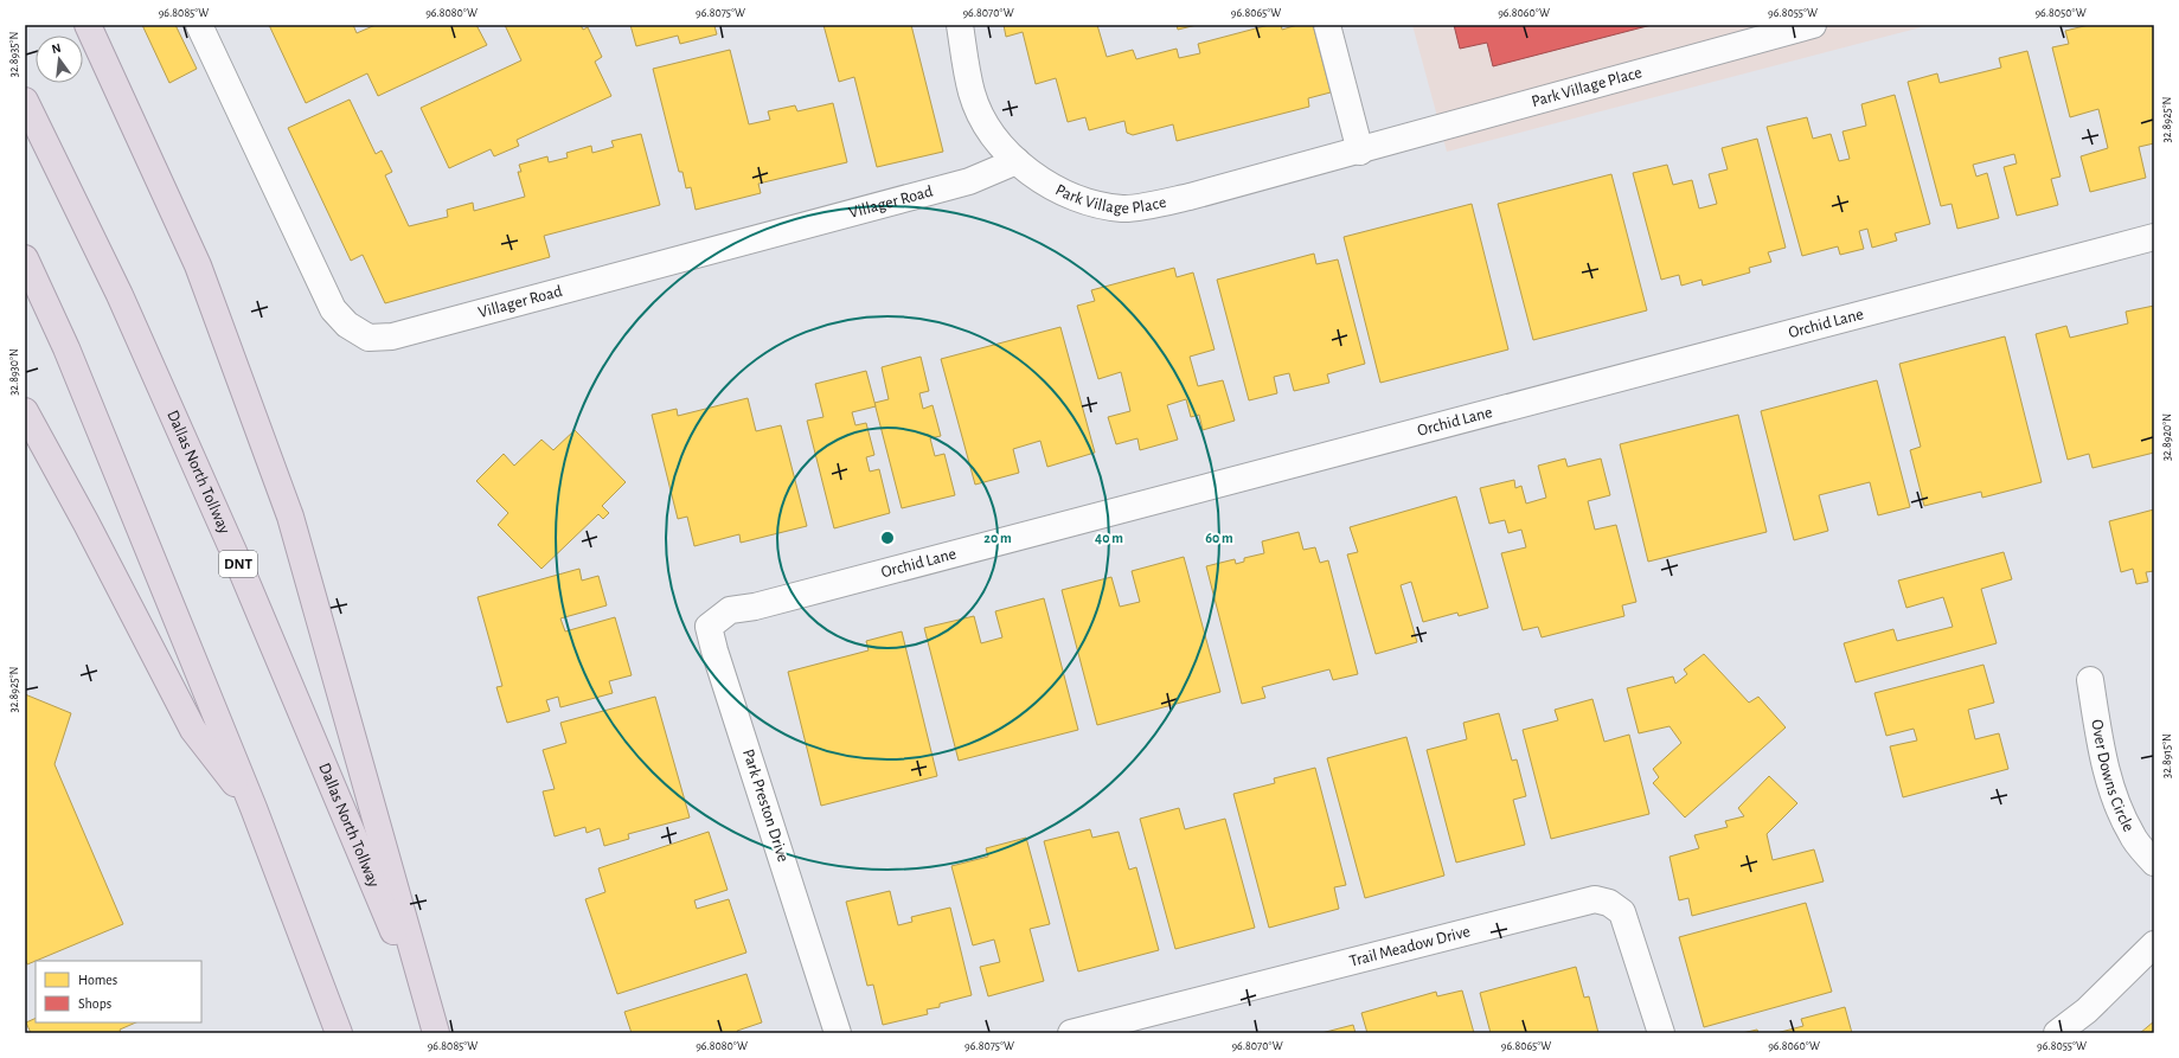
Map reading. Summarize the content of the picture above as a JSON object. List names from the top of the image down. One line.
{"streets":{"highway":["Dallas North Tollway","DNT"],"street":["Park Village Place","Villager Road","Orchid Lane","Over Downs Circle","Park Preston Drive","Trail Meadow Drive"]},"crossings":[["Park Village Place","Villager Road"],["Orchid Lane","Park Preston Drive"]],"legend":["Homes","Shops"],"north":"top","coordinates":["96.8085°W","96.8080°W","96.8075°W","96.8070°W","96.8065°W","96.8060°W","96.8055°W","96.8050°W","32.8935°N","32.8925°N","32.8930°N","32.8920°N","32.8915°N"],"rings":["20 m","40 m","60 m"]}
